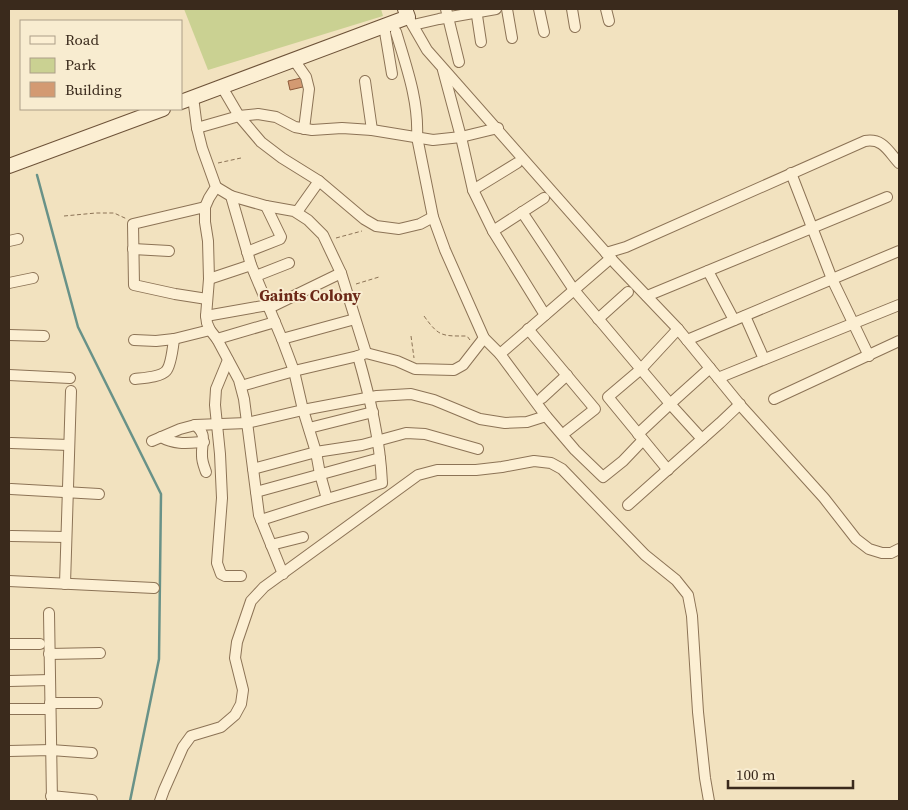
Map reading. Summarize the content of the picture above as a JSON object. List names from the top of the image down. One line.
{"districts":["Gaints Colony"],"legend":["Road","Park","Building"],"scale_bar":"100 m"}
